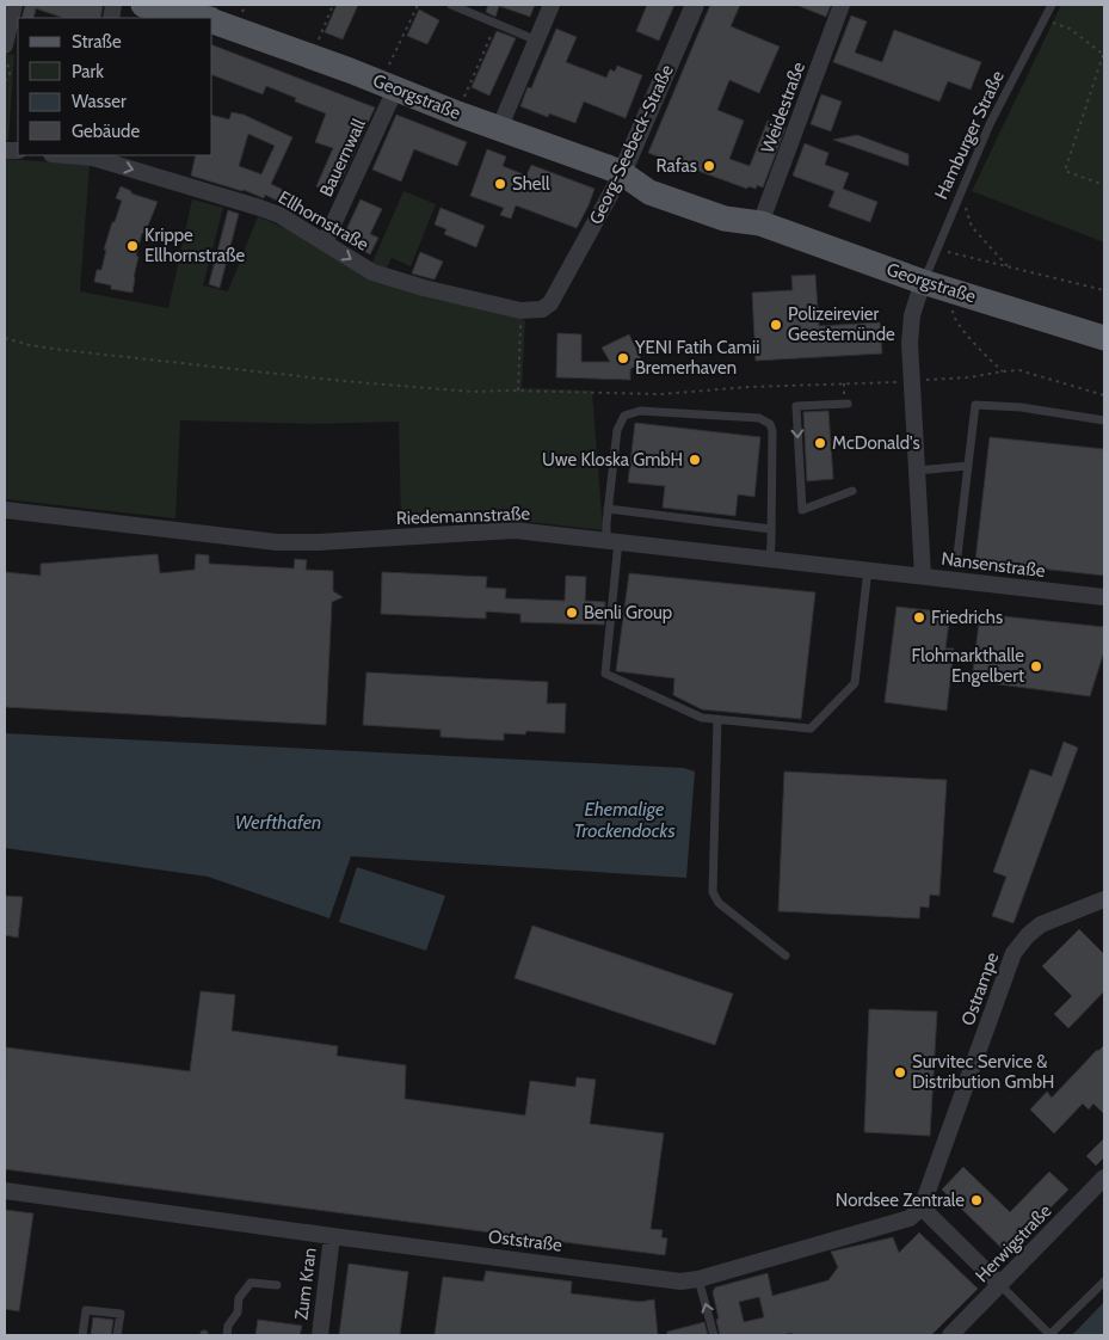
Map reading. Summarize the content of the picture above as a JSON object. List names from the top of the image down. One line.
{"streets":{"main road":["Georgstraße"],"street":["Weidestraße","Georg-Seebeck-Straße","Bauernwall","Ellhornstraße","Riedemannstraße","Nansenstraße","Ostrampe","Oststraße","Herwigstraße","Zum Kran"],"lane":["Hamburger Straße"]},"crossings":[["Georgstraße","Weidestraße"],["Georgstraße","Hamburger Straße"],["Georgstraße","Georg-Seebeck-Straße"],["Georgstraße","Bauernwall"],["Georgstraße","Nansenstraße"],["Hamburger Straße","Nansenstraße"],["Georg-Seebeck-Straße","Ellhornstraße"],["Bauernwall","Ellhornstraße"],["Riedemannstraße","Nansenstraße"],["Ostrampe","Oststraße"],["Oststraße","Zum Kran"]],"one_way":["Ellhornstraße"],"water":["Ehemalige Trockendocks","Werfthafen"],"places":["Rafas","Shell","Krippe Ellhornstraße","Polizeirevier Geestemünde","YENI Fatih Camii Bremerhaven","McDonald's","Uwe Kloska GmbH","Benli Group","Friedrichs","Flohmarkthalle Engelbert","Survitec Service & Distribution GmbH","Nordsee Zentrale"],"legend":["Straße","Park","Wasser","Gebäude"]}
